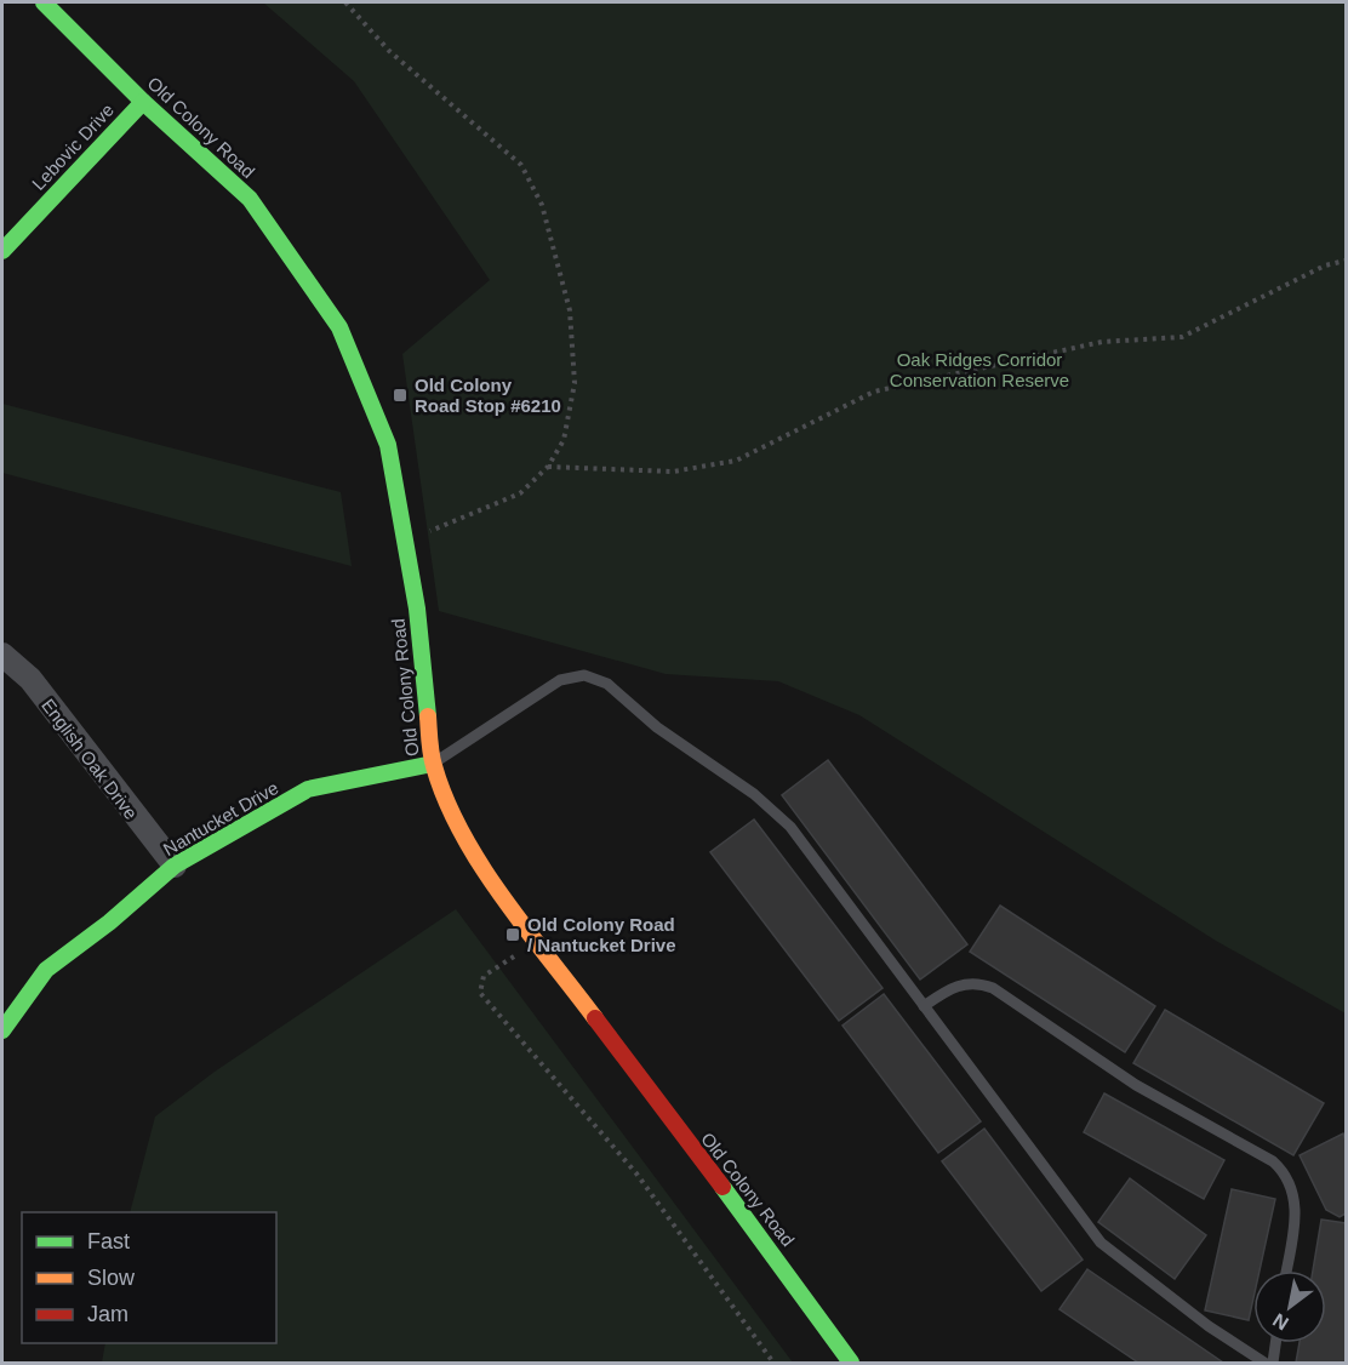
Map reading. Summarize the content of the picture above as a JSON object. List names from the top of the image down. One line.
{"streets":{"street":["Old Colony Road","Lebovic Drive","English Oak Drive","Nantucket Drive"]},"crossings":[["Old Colony Road","Lebovic Drive"],["Old Colony Road","Nantucket Drive"],["English Oak Drive","Nantucket Drive"]],"parks":["Oak Ridges Corridor Conservation Reserve"],"places":{"transit":["Old Colony Road Stop #6210","Old Colony Road / Nantucket Drive"]},"legend":["Fast","Slow","Jam"],"north":"bottom left"}
